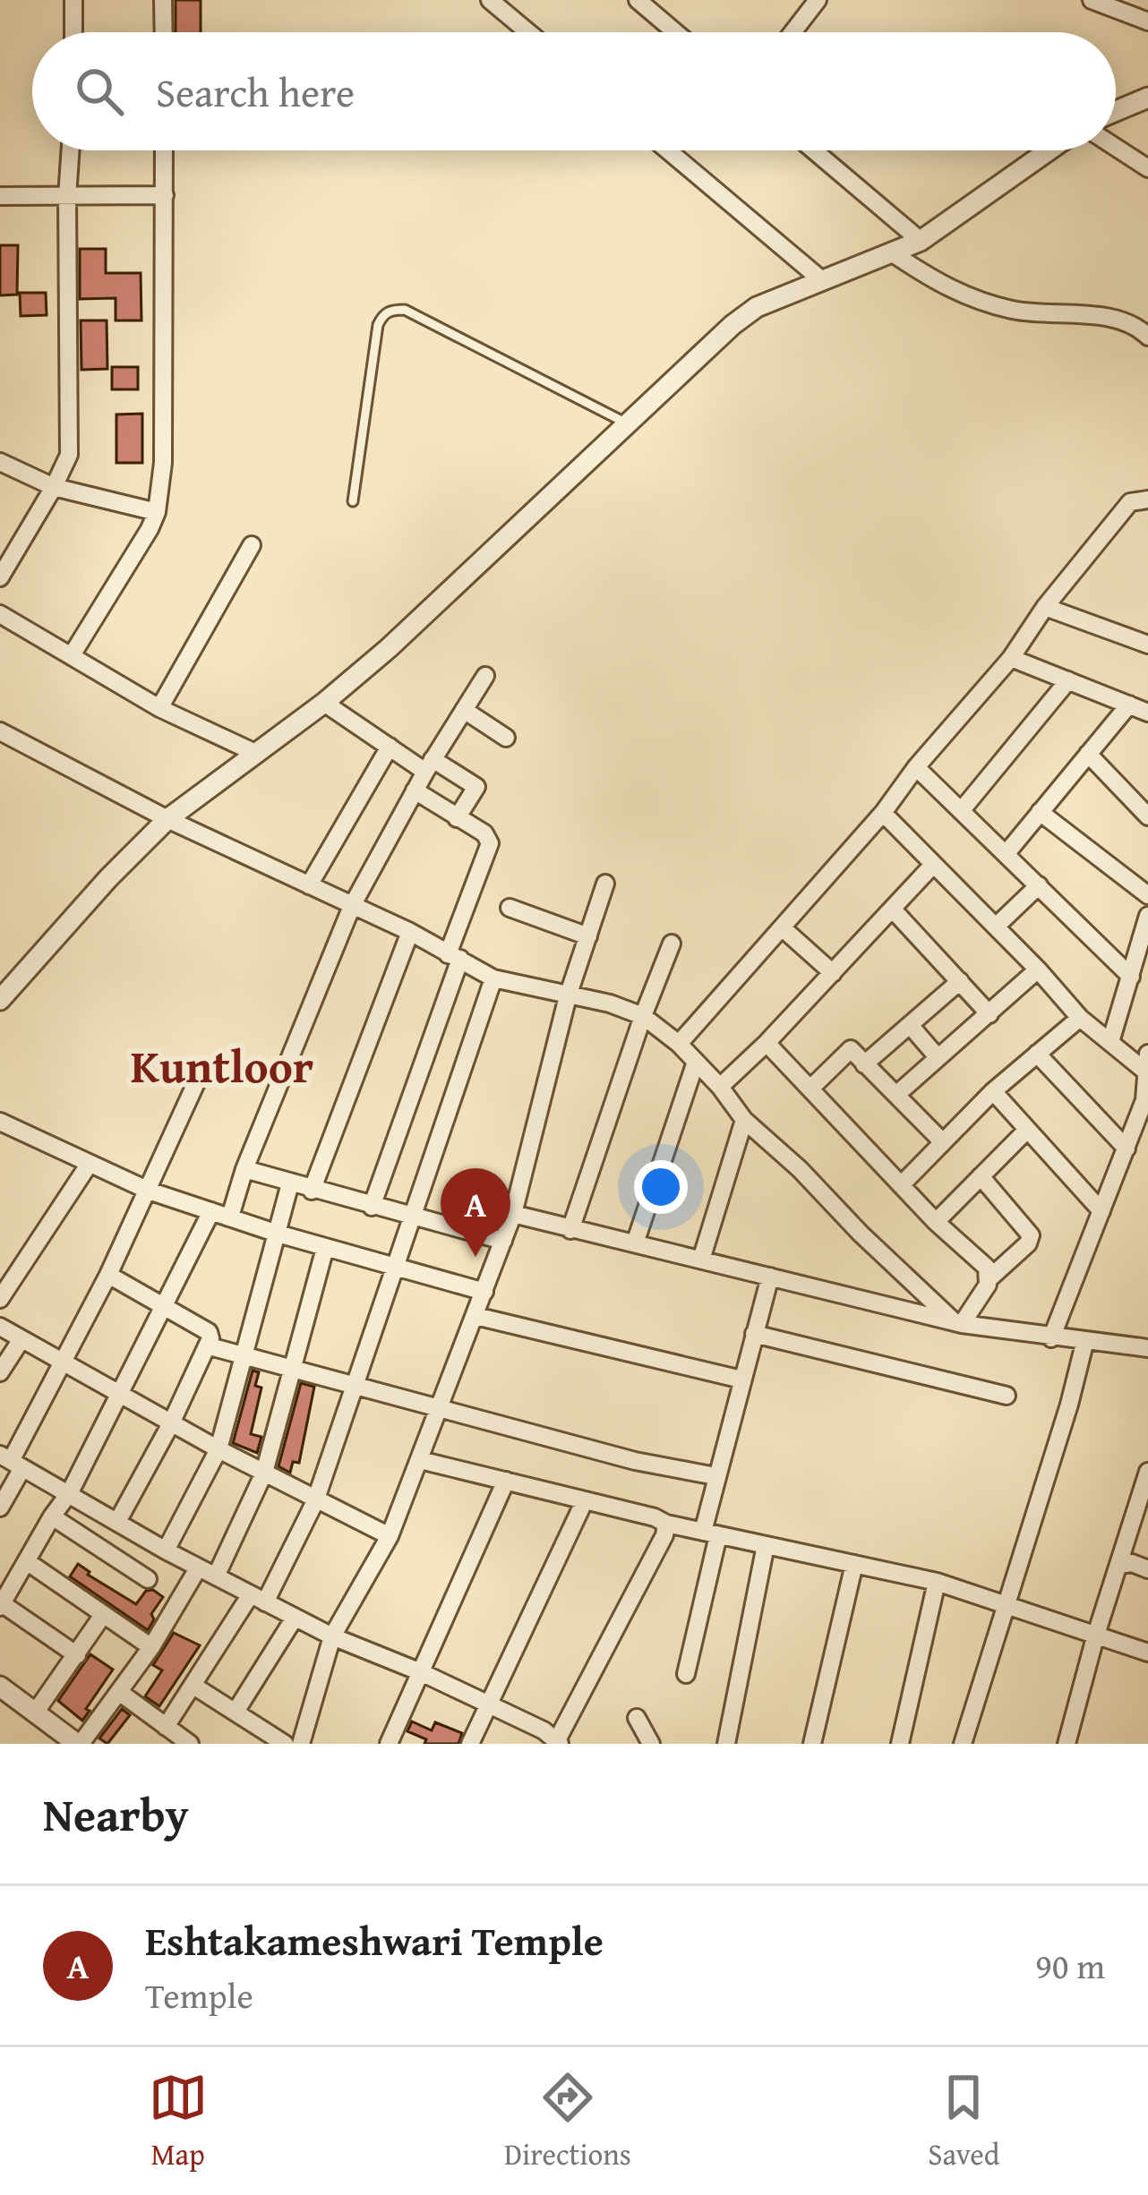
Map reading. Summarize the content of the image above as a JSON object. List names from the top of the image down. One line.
{"districts":["Kuntloor"],"page":{"search":"Search here","pins":"A","heading":"Nearby","list":[{"mark":"A","name":"Eshtakameshwari Temple","note":"Temple","value":"90 m"}],"nav":["Map","Directions","Saved"]}}
